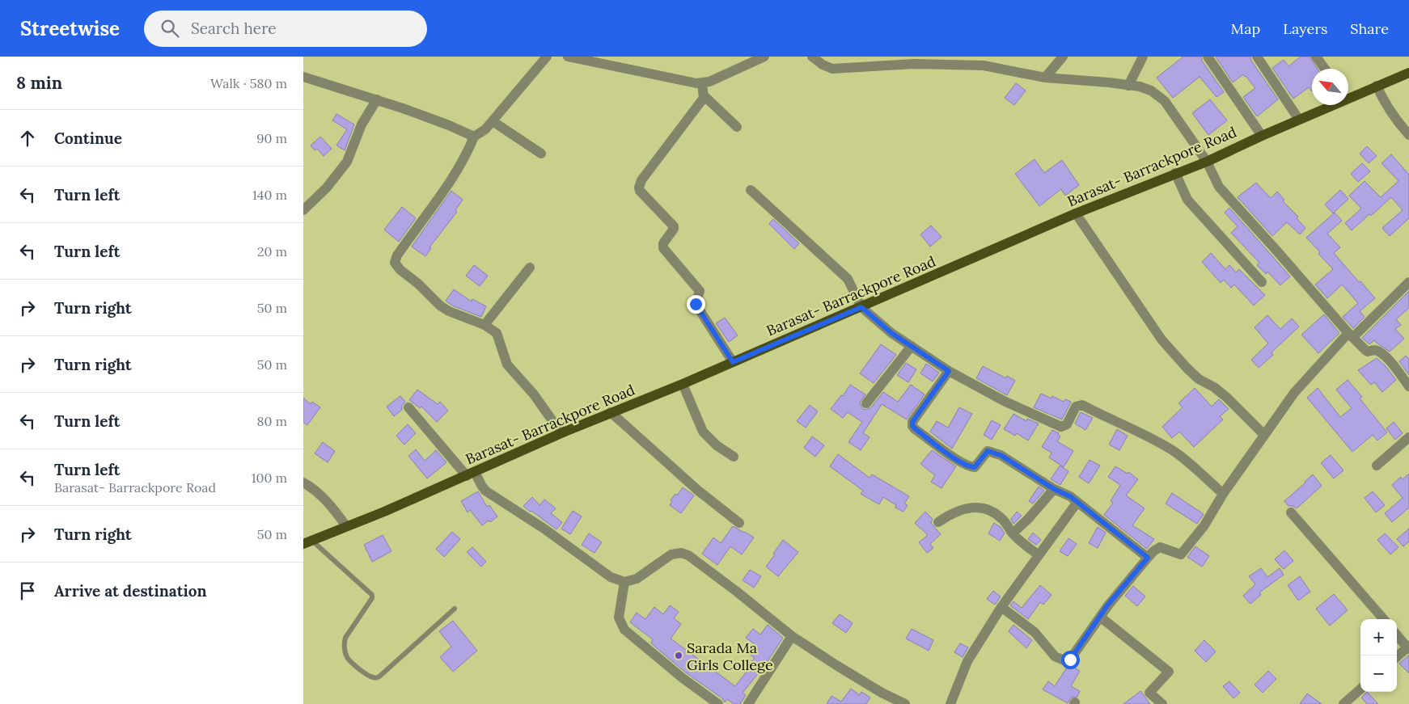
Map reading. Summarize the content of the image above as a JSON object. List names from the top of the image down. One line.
{"streets":{"main road":["Barasat- Barrackpore Road"]},"places":["Sarada Ma Girls College"],"north":"top left","page":{"header":"Streetwise","search":"Search here","nav":["Map","Layers","Share"],"heading":["8 min","Walk · 580 m"],"list":[["Continue","90 m"],["Turn left","140 m"],["Turn left","20 m"],["Turn right","50 m"],["Turn right","50 m"],["Turn left","80 m"],["Turn left","Barasat- Barrackpore Road","100 m"],["Turn right","50 m"],"Arrive at destination"],"map_buttons":["+","−"]}}
